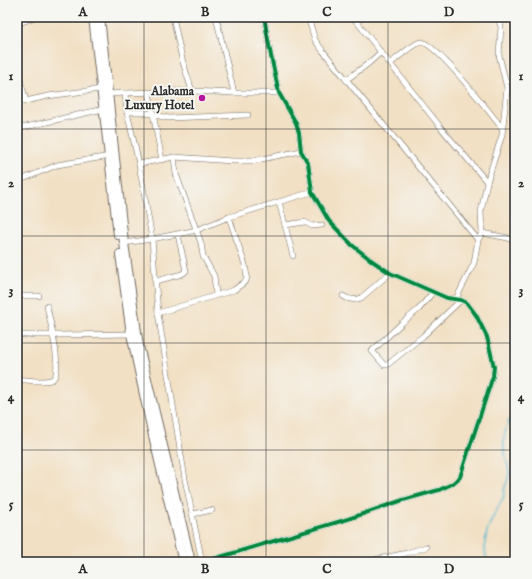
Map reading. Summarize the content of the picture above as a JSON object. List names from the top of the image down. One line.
{"places":["Alabama Luxury Hotel"],"grid":{"columns":["A","B","C","D"],"rows":["1","2","3","4","5"]}}
